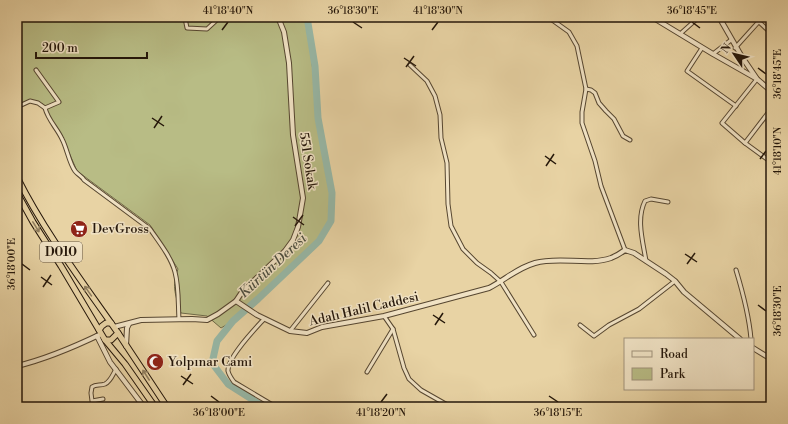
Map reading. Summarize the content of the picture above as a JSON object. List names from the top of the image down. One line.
{"streets":{"highway":["D010"],"street":["551 Sokak","Adalı Halil Caddesi"]},"crossings":[["551 Sokak","D010"],["551 Sokak","Adalı Halil Caddesi"]],"water":["Kürtün Deresi"],"places":{"supermarket":["DevGross"],"mosque":["Yolpınar Cami"]},"legend":["Road","Park"],"scale_bar":"200 m","north":"top left","coordinates":["41°18'40\"N","36°18'30\"E","41°18'30\"N","36°18'45\"E","41°18'10\"N","36°18'00\"E","41°18'20\"N","36°18'15\"E"]}
